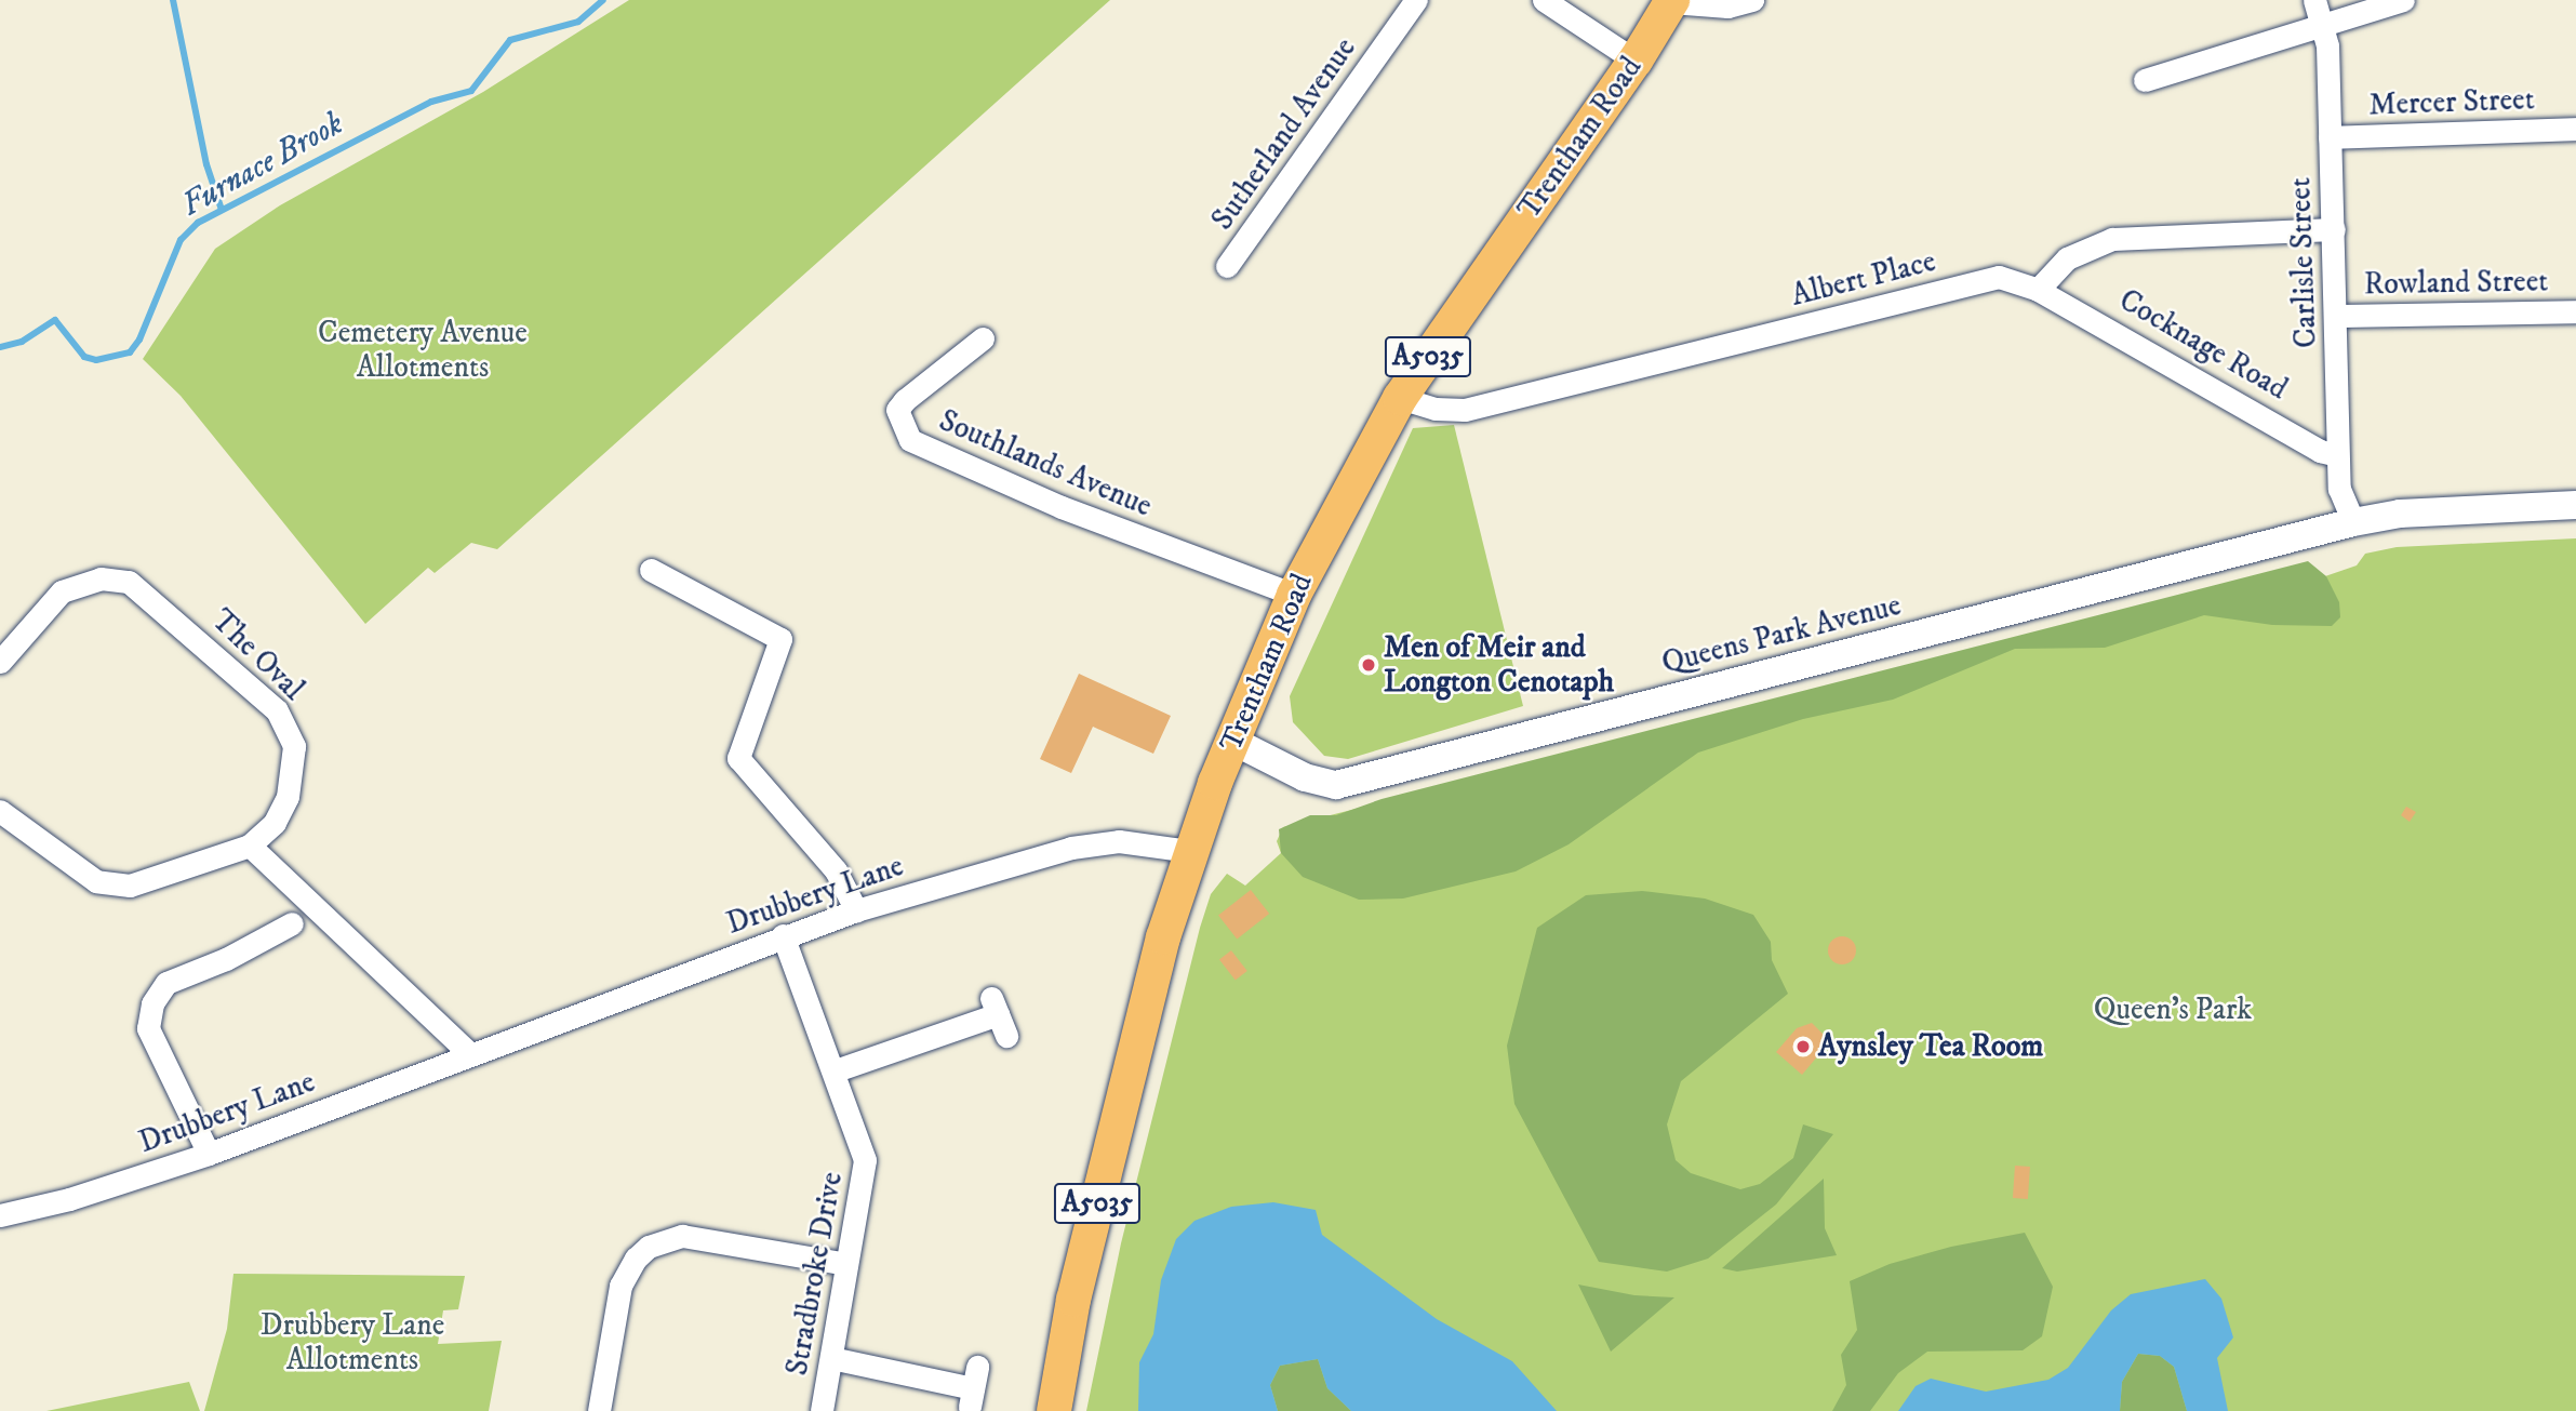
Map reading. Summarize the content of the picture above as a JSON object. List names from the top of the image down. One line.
{"streets":{"main road":["Trentham Road","A5035"],"street":["Mercer Street","Sutherland Avenue","Carlisle Street","Albert Place","Rowland Street","Cocknage Road","Southlands Avenue","Queens Park Avenue","The Oval","Drubbery Lane","Stradbroke Drive"]},"crossings":[["Mercer Street","Carlisle Street"],["Trentham Road","Albert Place"],["Trentham Road","Southlands Avenue"],["Trentham Road","Queens Park Avenue"],["Trentham Road","Drubbery Lane"],["Carlisle Street","Rowland Street"],["Carlisle Street","Cocknage Road"],["Carlisle Street","Queens Park Avenue"],["Albert Place","Cocknage Road"],["Drubbery Lane","Stradbroke Drive"]],"water":["Furnace Brook"],"parks":["Cemetery Avenue Allotments","Queen's Park","Drubbery Lane Allotments"],"places":["Men of Meir and Longton Cenotaph","Aynsley Tea Room"]}
